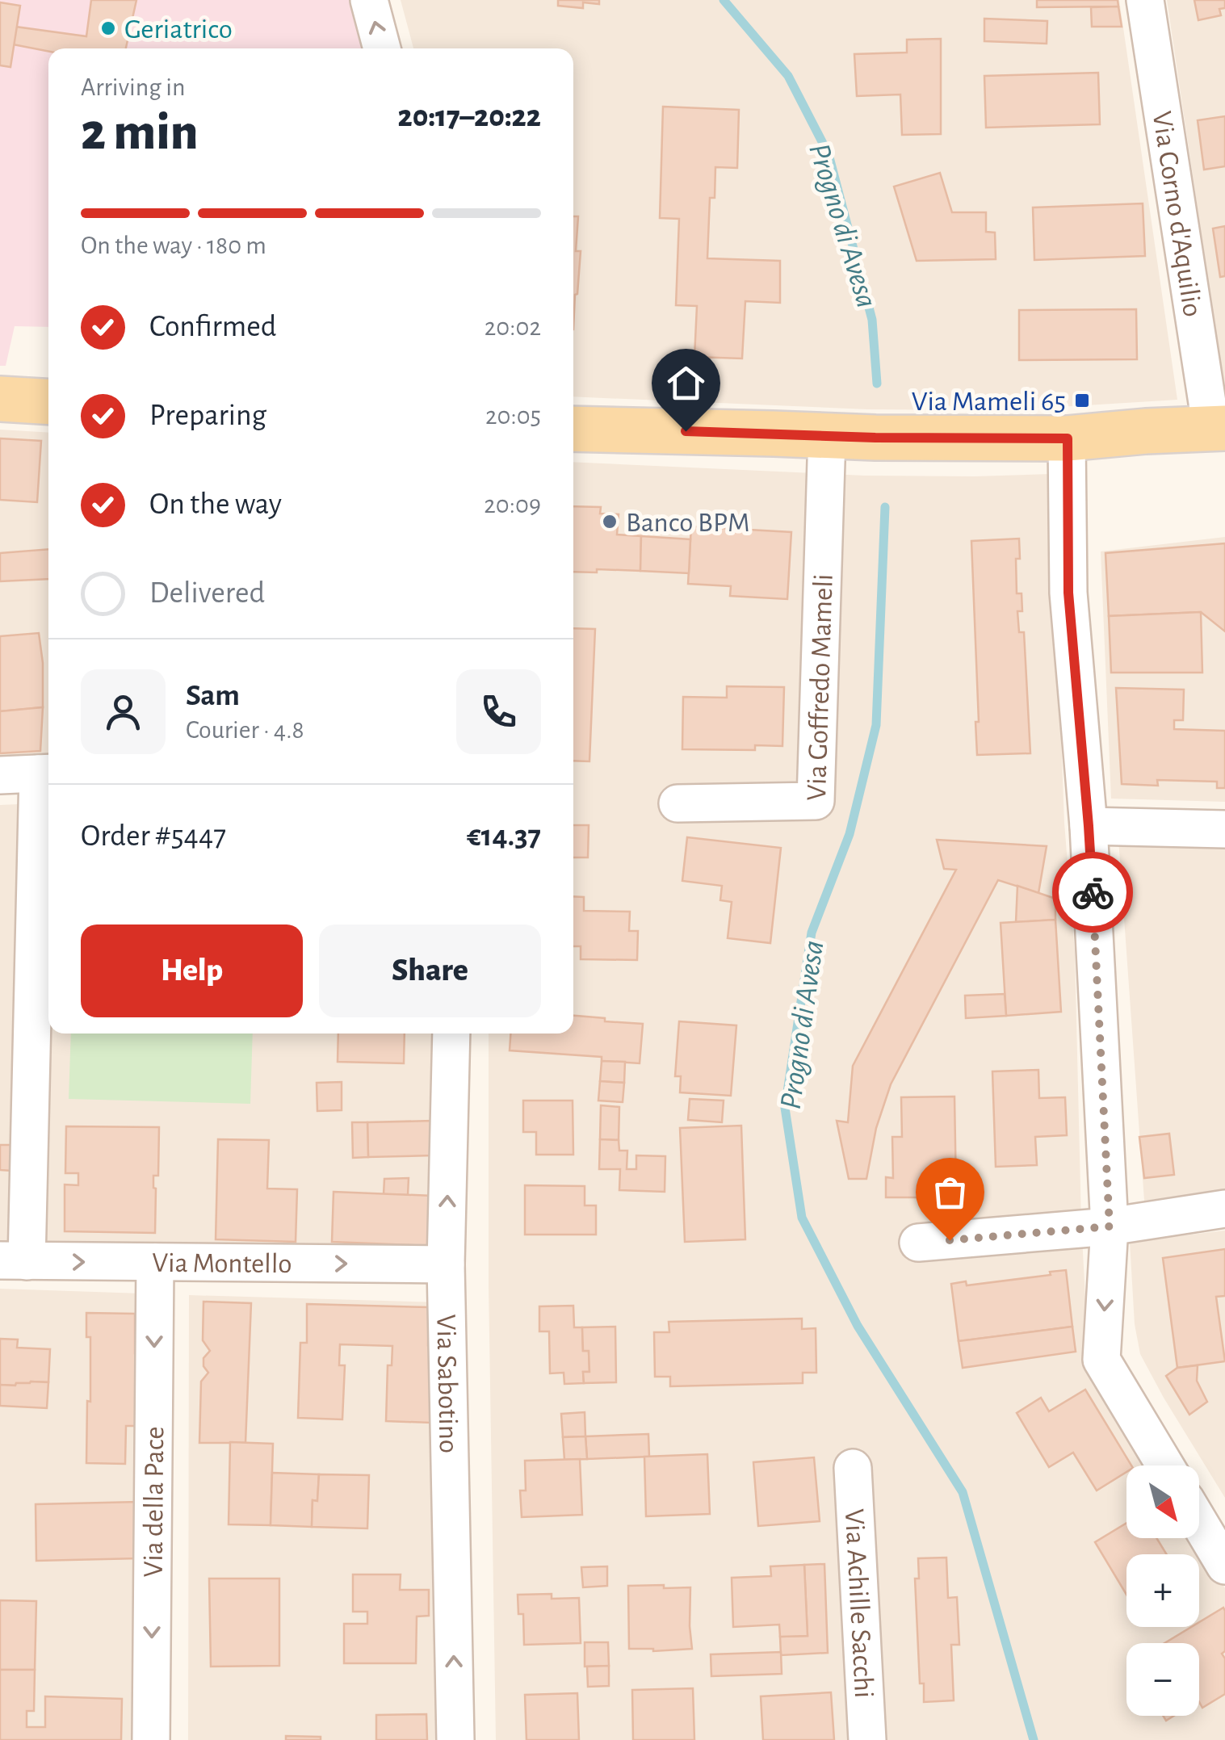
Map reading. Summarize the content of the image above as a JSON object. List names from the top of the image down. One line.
{"streets":{"street":["Via Corno d'Aquilio","Via Goffredo Mameli","Via Montello","Via Sabotino","Via della Pace","Via Achille Sacchi"]},"crossings":[["Via Montello","Via Sabotino"],["Via Montello","Via della Pace"]],"one_way":["Via Montello","Via Sabotino","Via della Pace"],"water":["Progno di Avesa"],"places":{"other":["Geriatrico","Banco BPM"],"transit":["Via Mameli 65"]},"north":"bottom right","page":{"heading":["2 min","Arriving in","20:17–20:22"],"panel":["Sam","Courier · 4.8","Order #5447","€14.37"],"bar":"On the way · 180 m","list":[["Confirmed","20:02"],["Preparing","20:05"],["On the way","20:09"],"Delivered"],"buttons":["Help","Share"],"map_buttons":["+","−"]}}
